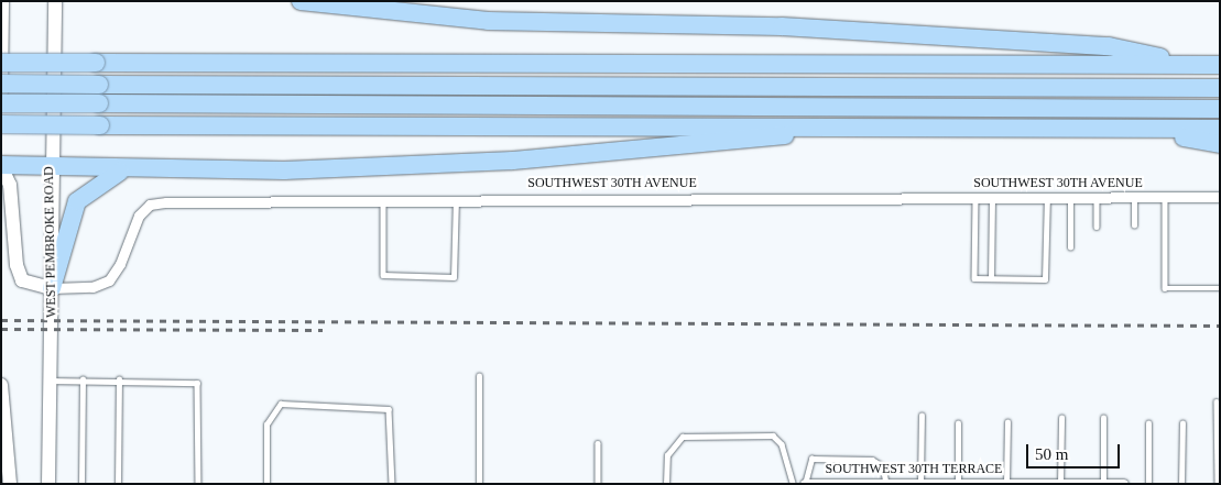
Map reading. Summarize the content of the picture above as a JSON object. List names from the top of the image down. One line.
{"streets":{"main road":["WEST PEMBROKE ROAD"],"street":["SOUTHWEST 30TH AVENUE","SOUTHWEST 30TH TERRACE"]},"crossings":[["SOUTHWEST 30TH AVENUE","WEST PEMBROKE ROAD"]],"scale_bar":"50 m"}
